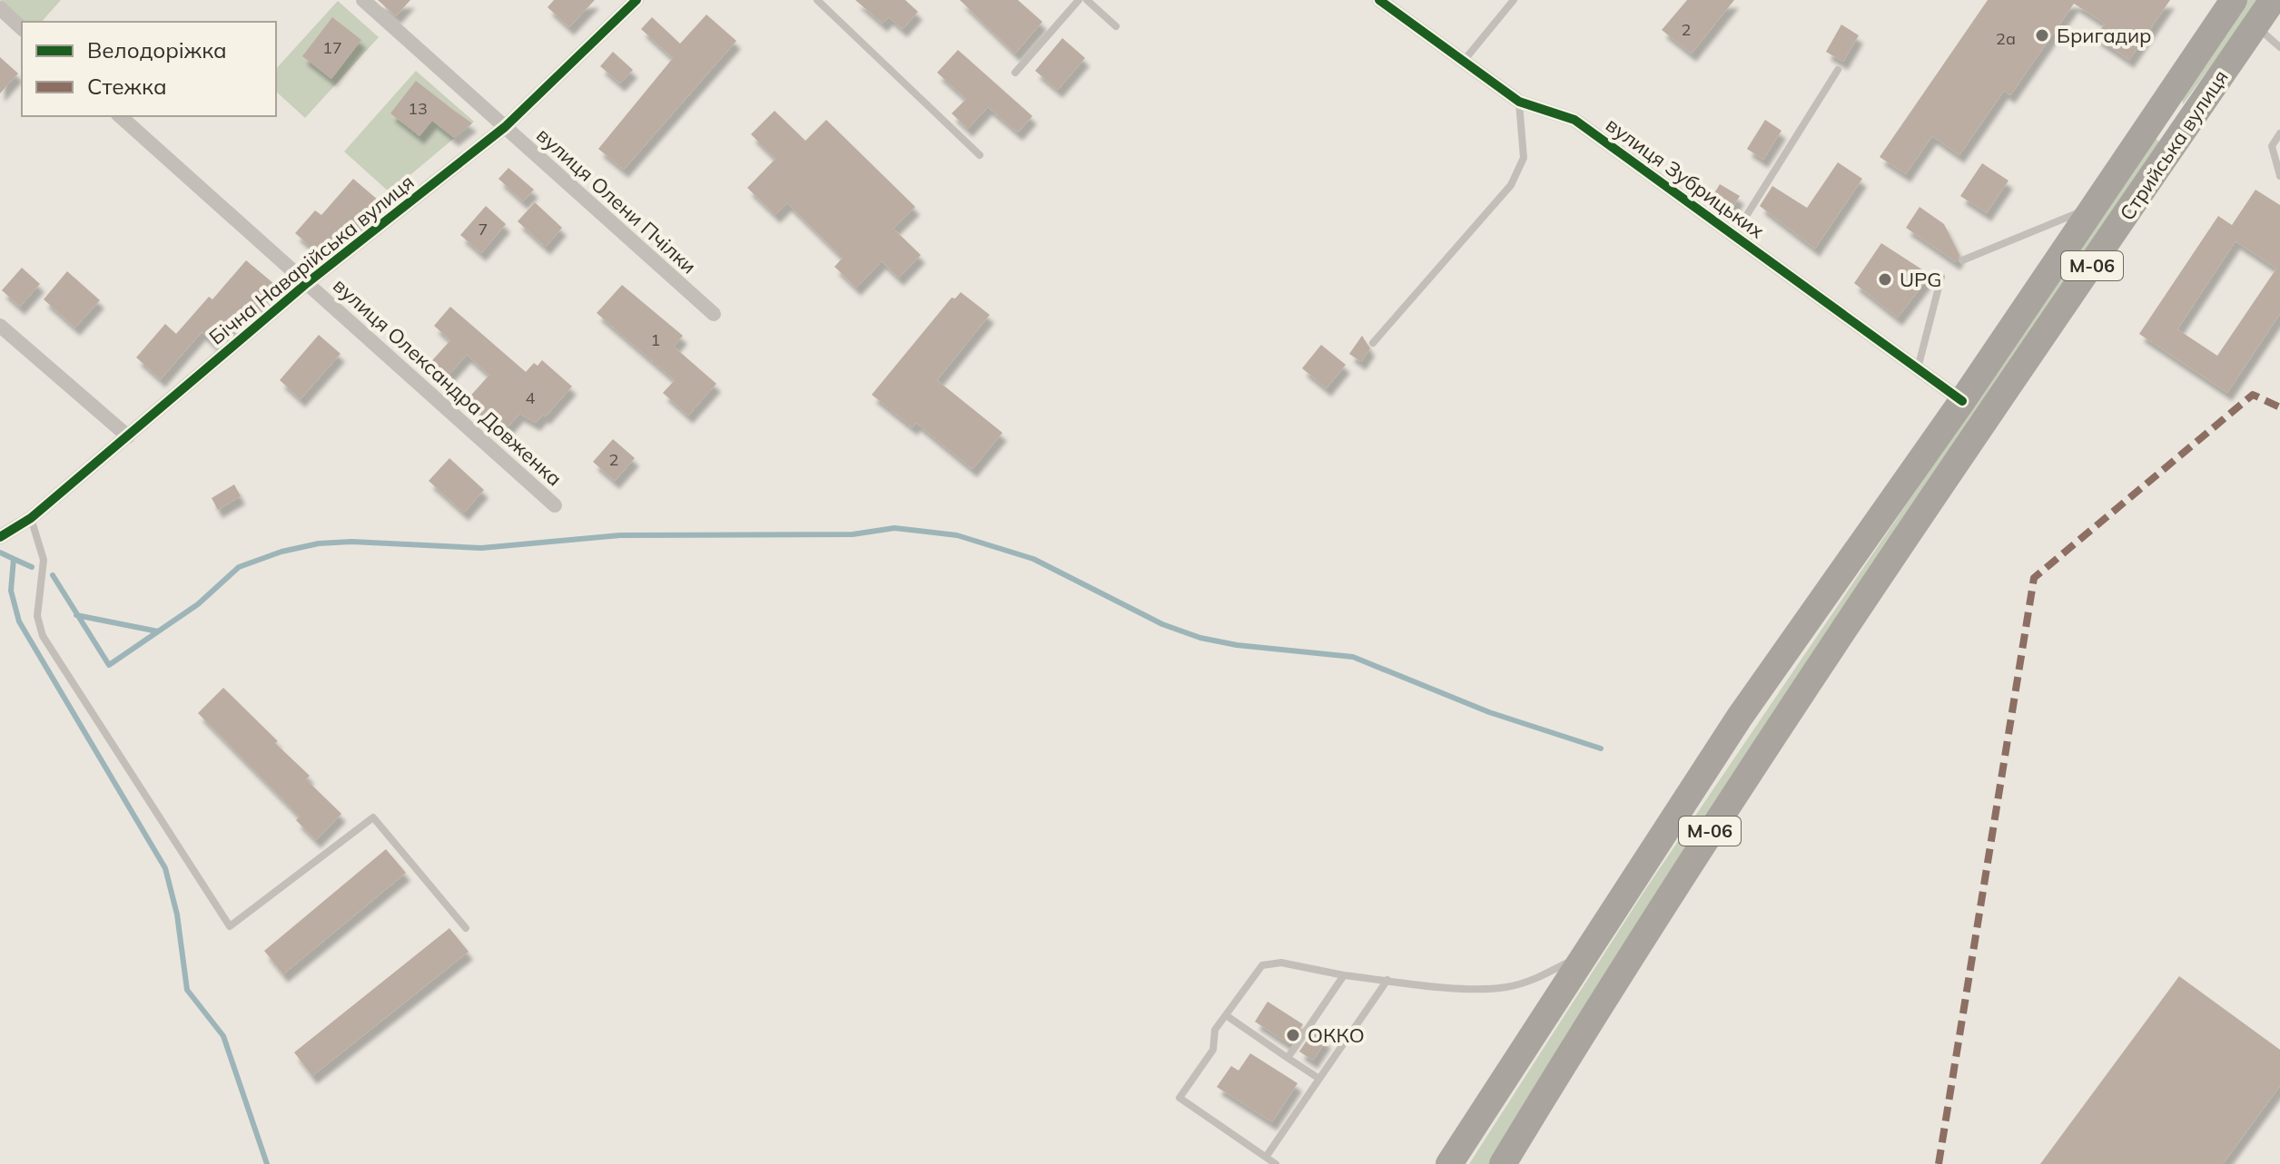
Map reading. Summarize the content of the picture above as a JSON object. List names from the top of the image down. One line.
{"streets":{"highway":["Стрийська вулиця","М-06"],"street":["вулиця Зубрицьких","вулиця Олени Пчілки","Бічна Наварійська вулиця","вулиця Олександра Довженка"]},"crossings":[["Стрийська вулиця","вулиця Зубрицьких"],["Стрийська вулиця","М-06"],["вулиця Олени Пчілки","Бічна Наварійська вулиця"],["Бічна Наварійська вулиця","вулиця Олександра Довженка"]],"places":["Бригадир","UPG","ОККО"],"house_numbers":["2","2а","17","13","7","1","4","2"],"legend":["Велодоріжка","Стежка"]}
